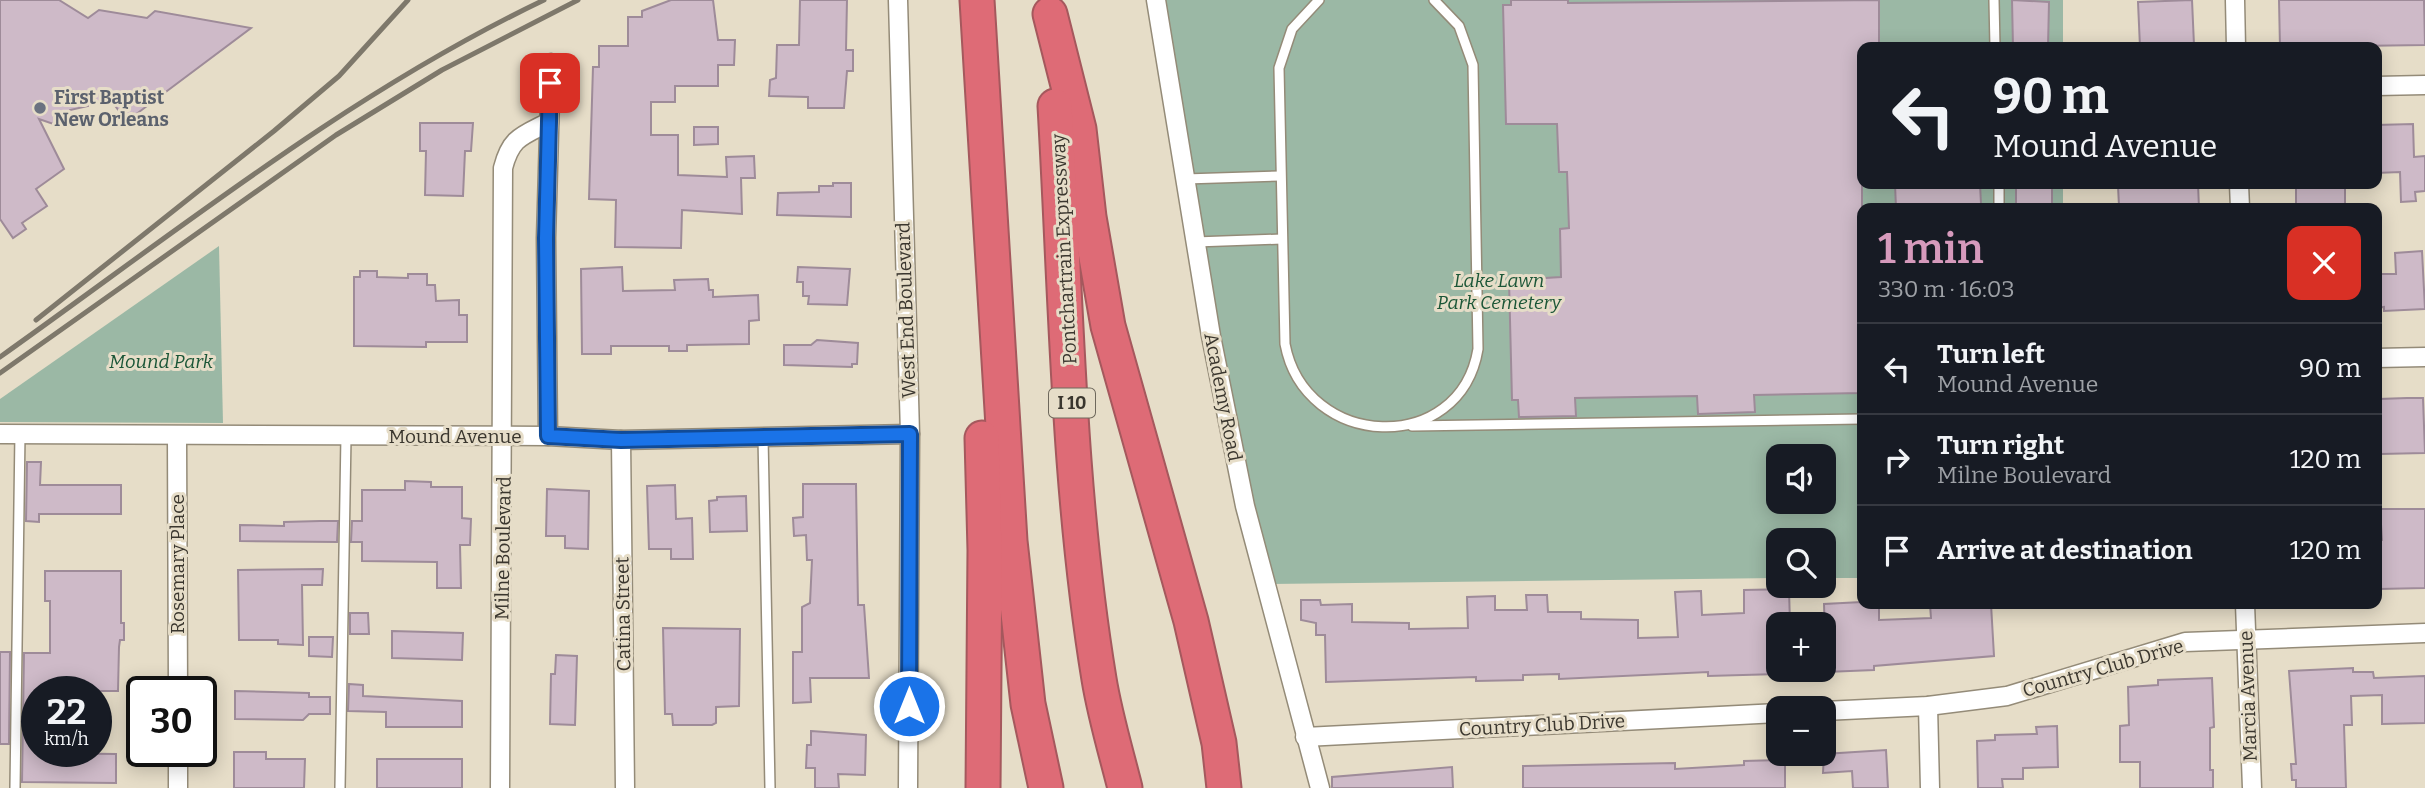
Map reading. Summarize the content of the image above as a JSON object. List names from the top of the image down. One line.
{"streets":{"highway":["Pontchartrain Expressway","I 10"],"street":["West End Boulevard","Academy Road","Mound Avenue","Milne Boulevard","Rosemary Place","Catina Street","Country Club Drive","Marcia Avenue"]},"crossings":[["West End Boulevard","Mound Avenue"],["Academy Road","Country Club Drive"],["Mound Avenue","Milne Boulevard"],["Mound Avenue","Rosemary Place"],["Mound Avenue","Catina Street"],["Country Club Drive","Marcia Avenue"]],"parks":["Lake Lawn Park Cemetery","Mound Park"],"places":["First Baptist New Orleans"],"page":{"turn":["90 m","Mound Avenue"],"heading":["1 min","330 m · 16:03"],"list":[{"name":"Turn left","note":"Mound Avenue","value":"90 m"},{"name":"Turn right","note":"Milne Boulevard","value":"120 m"},{"name":"Arrive at destination","value":"120 m"}],"map_buttons":["+","−"],"speed":"22 km/h","limit":"30"}}
